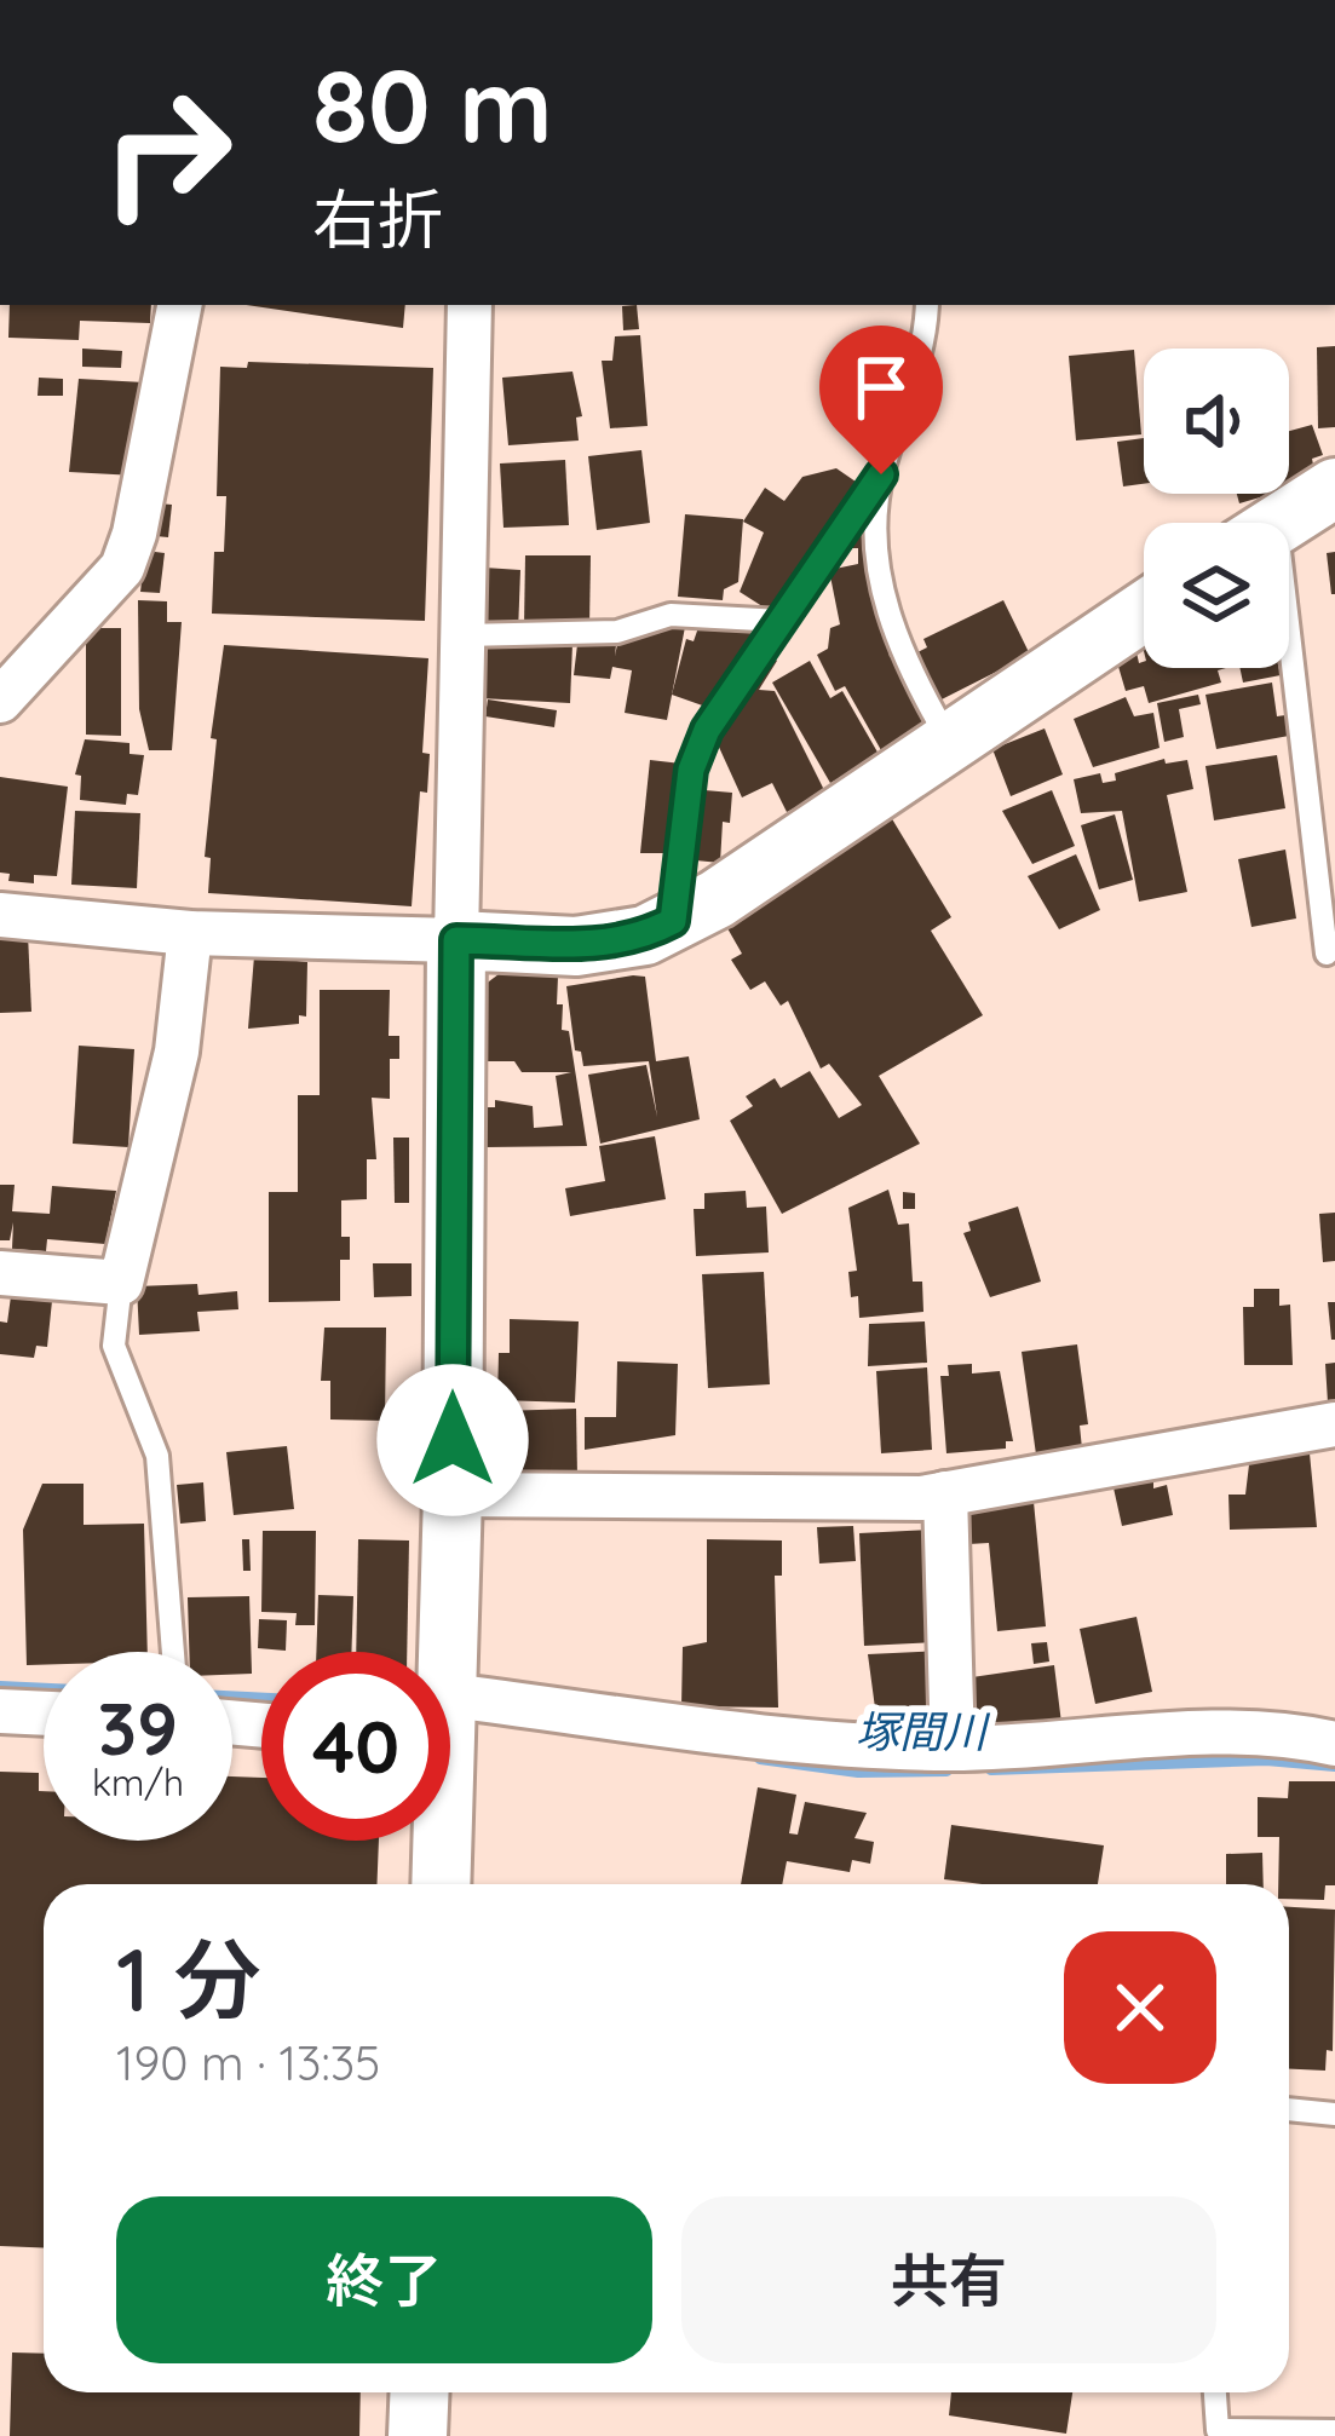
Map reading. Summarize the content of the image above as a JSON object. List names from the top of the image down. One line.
{"water":["塚間川"],"page":{"turn":["80 m","右折"],"speed":"39 km/h","limit":"40","heading":["1 分","190 m · 13:35"],"buttons":["終了","共有"]}}
